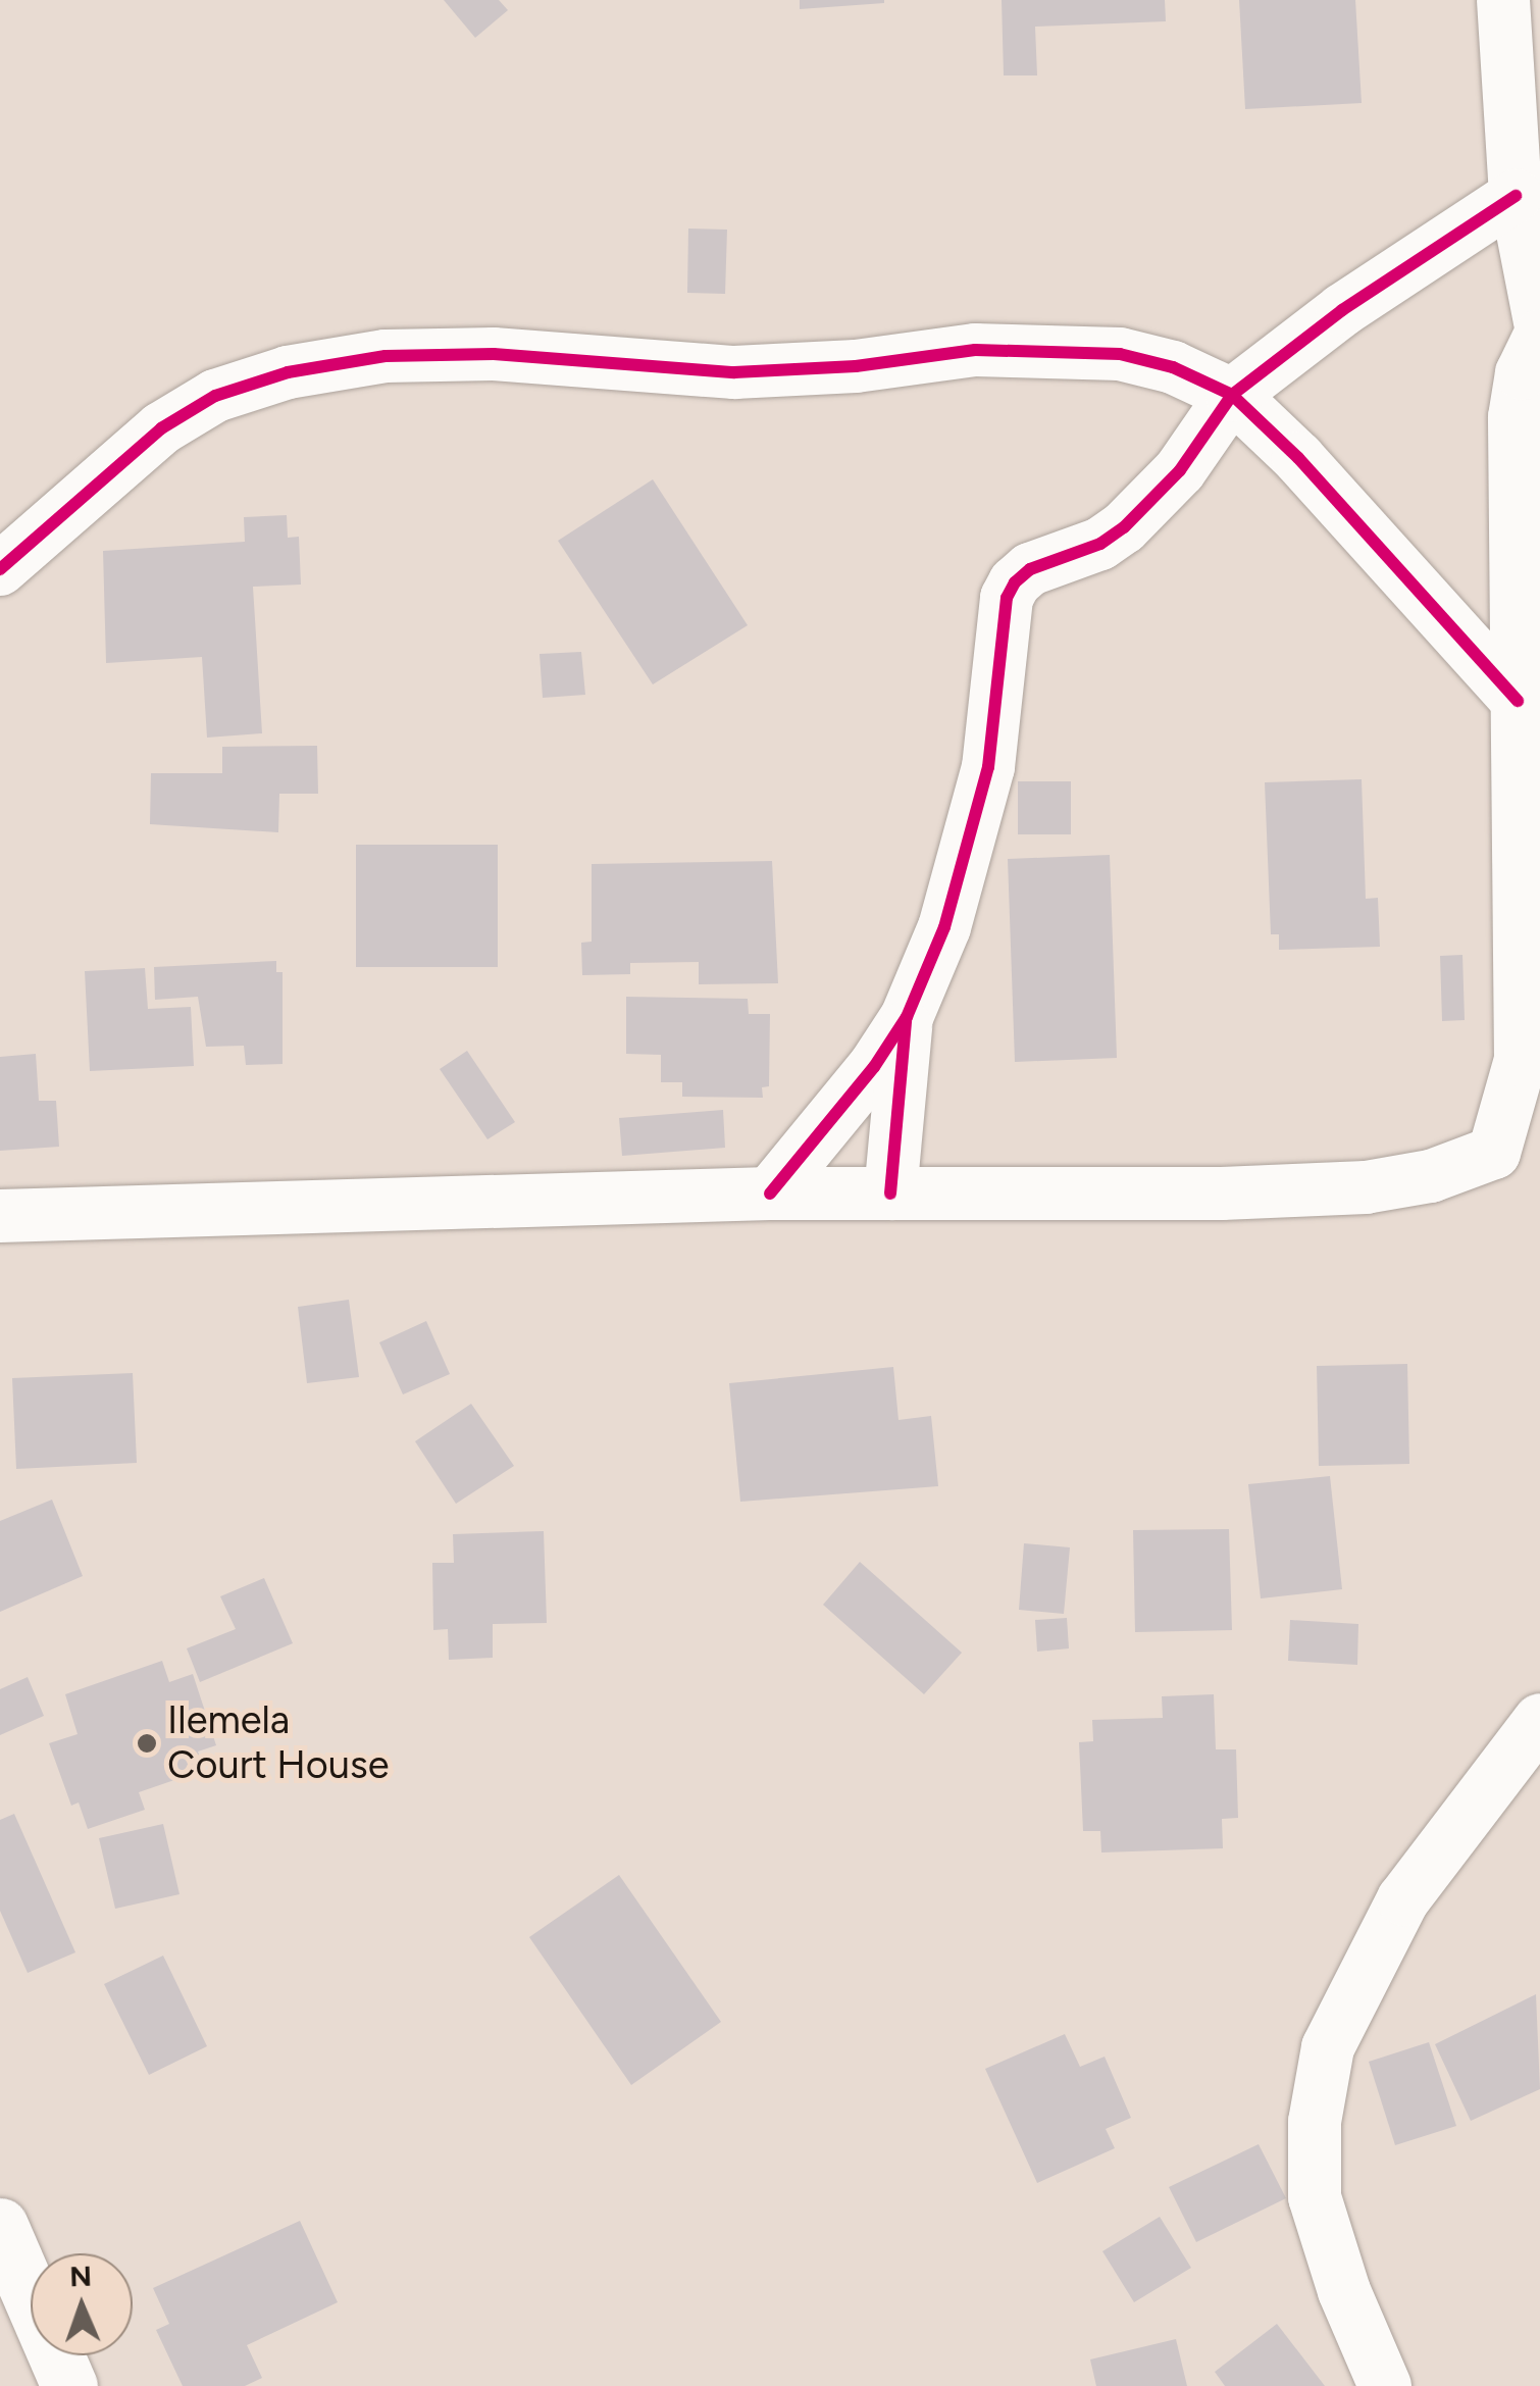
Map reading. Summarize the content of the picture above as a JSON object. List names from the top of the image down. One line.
{"places":["Ilemela Court House"],"north":"top"}
